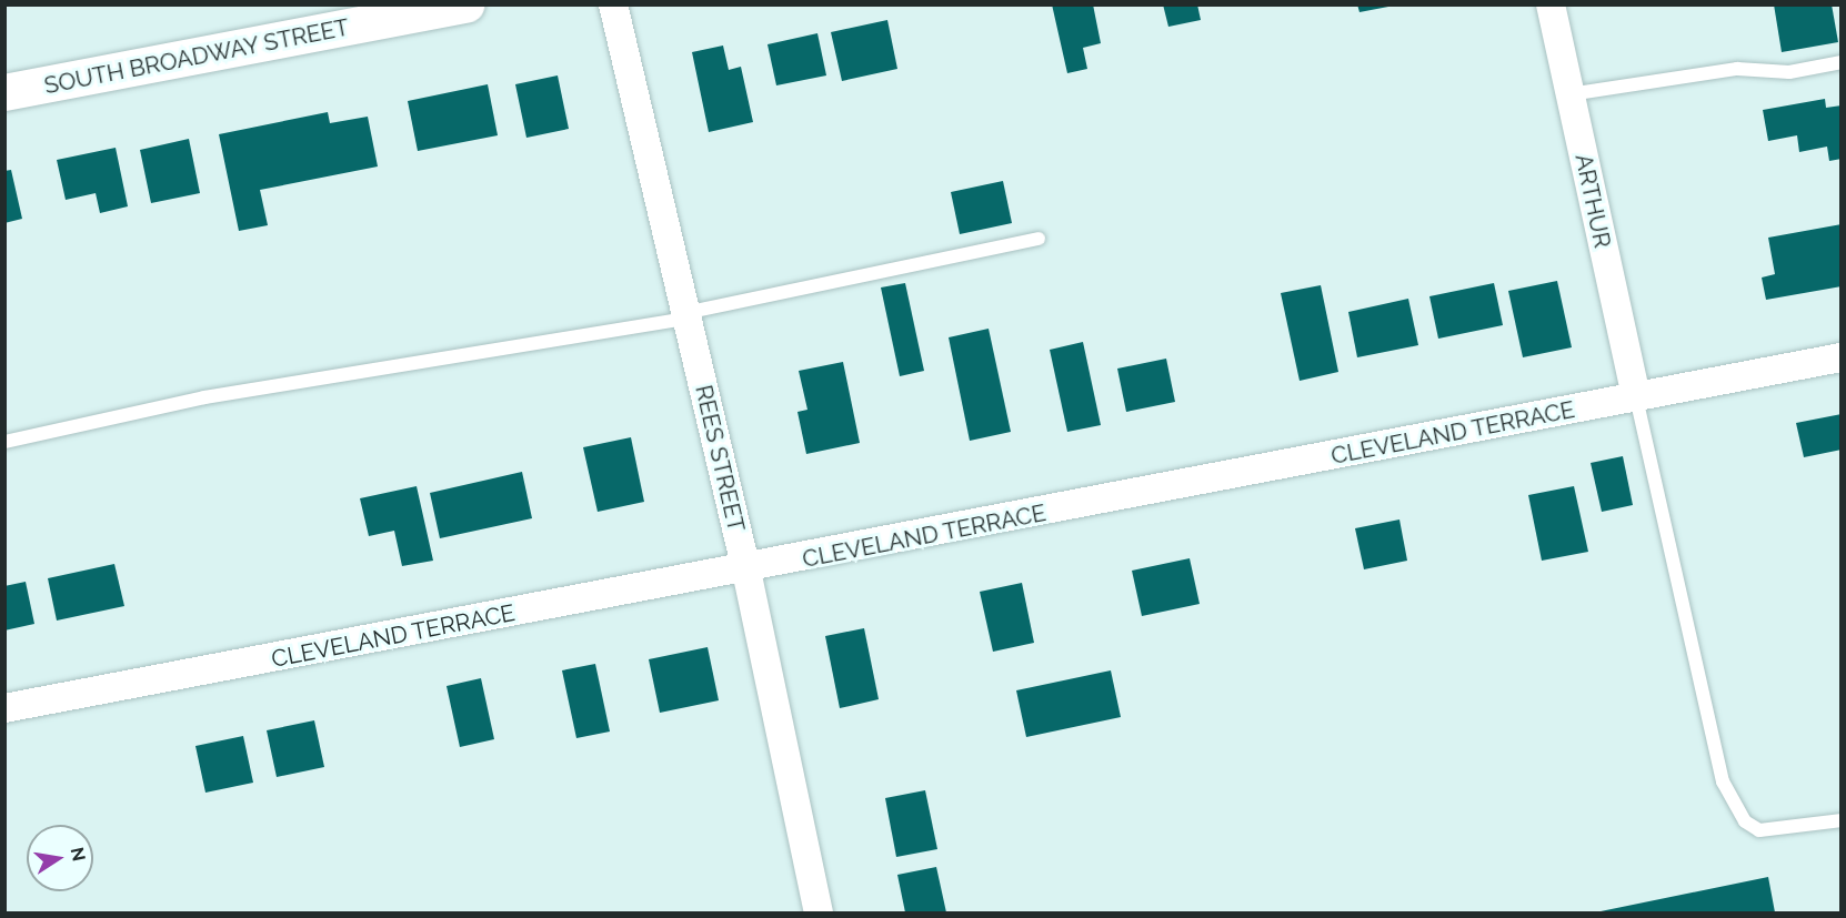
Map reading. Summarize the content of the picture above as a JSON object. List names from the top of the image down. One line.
{"streets":{"street":["SOUTH BROADWAY STREET","ARTHUR","CLEVELAND TERRACE","REES STREET"]},"crossings":[["ARTHUR","CLEVELAND TERRACE"],["CLEVELAND TERRACE","REES STREET"]],"north":"right"}
